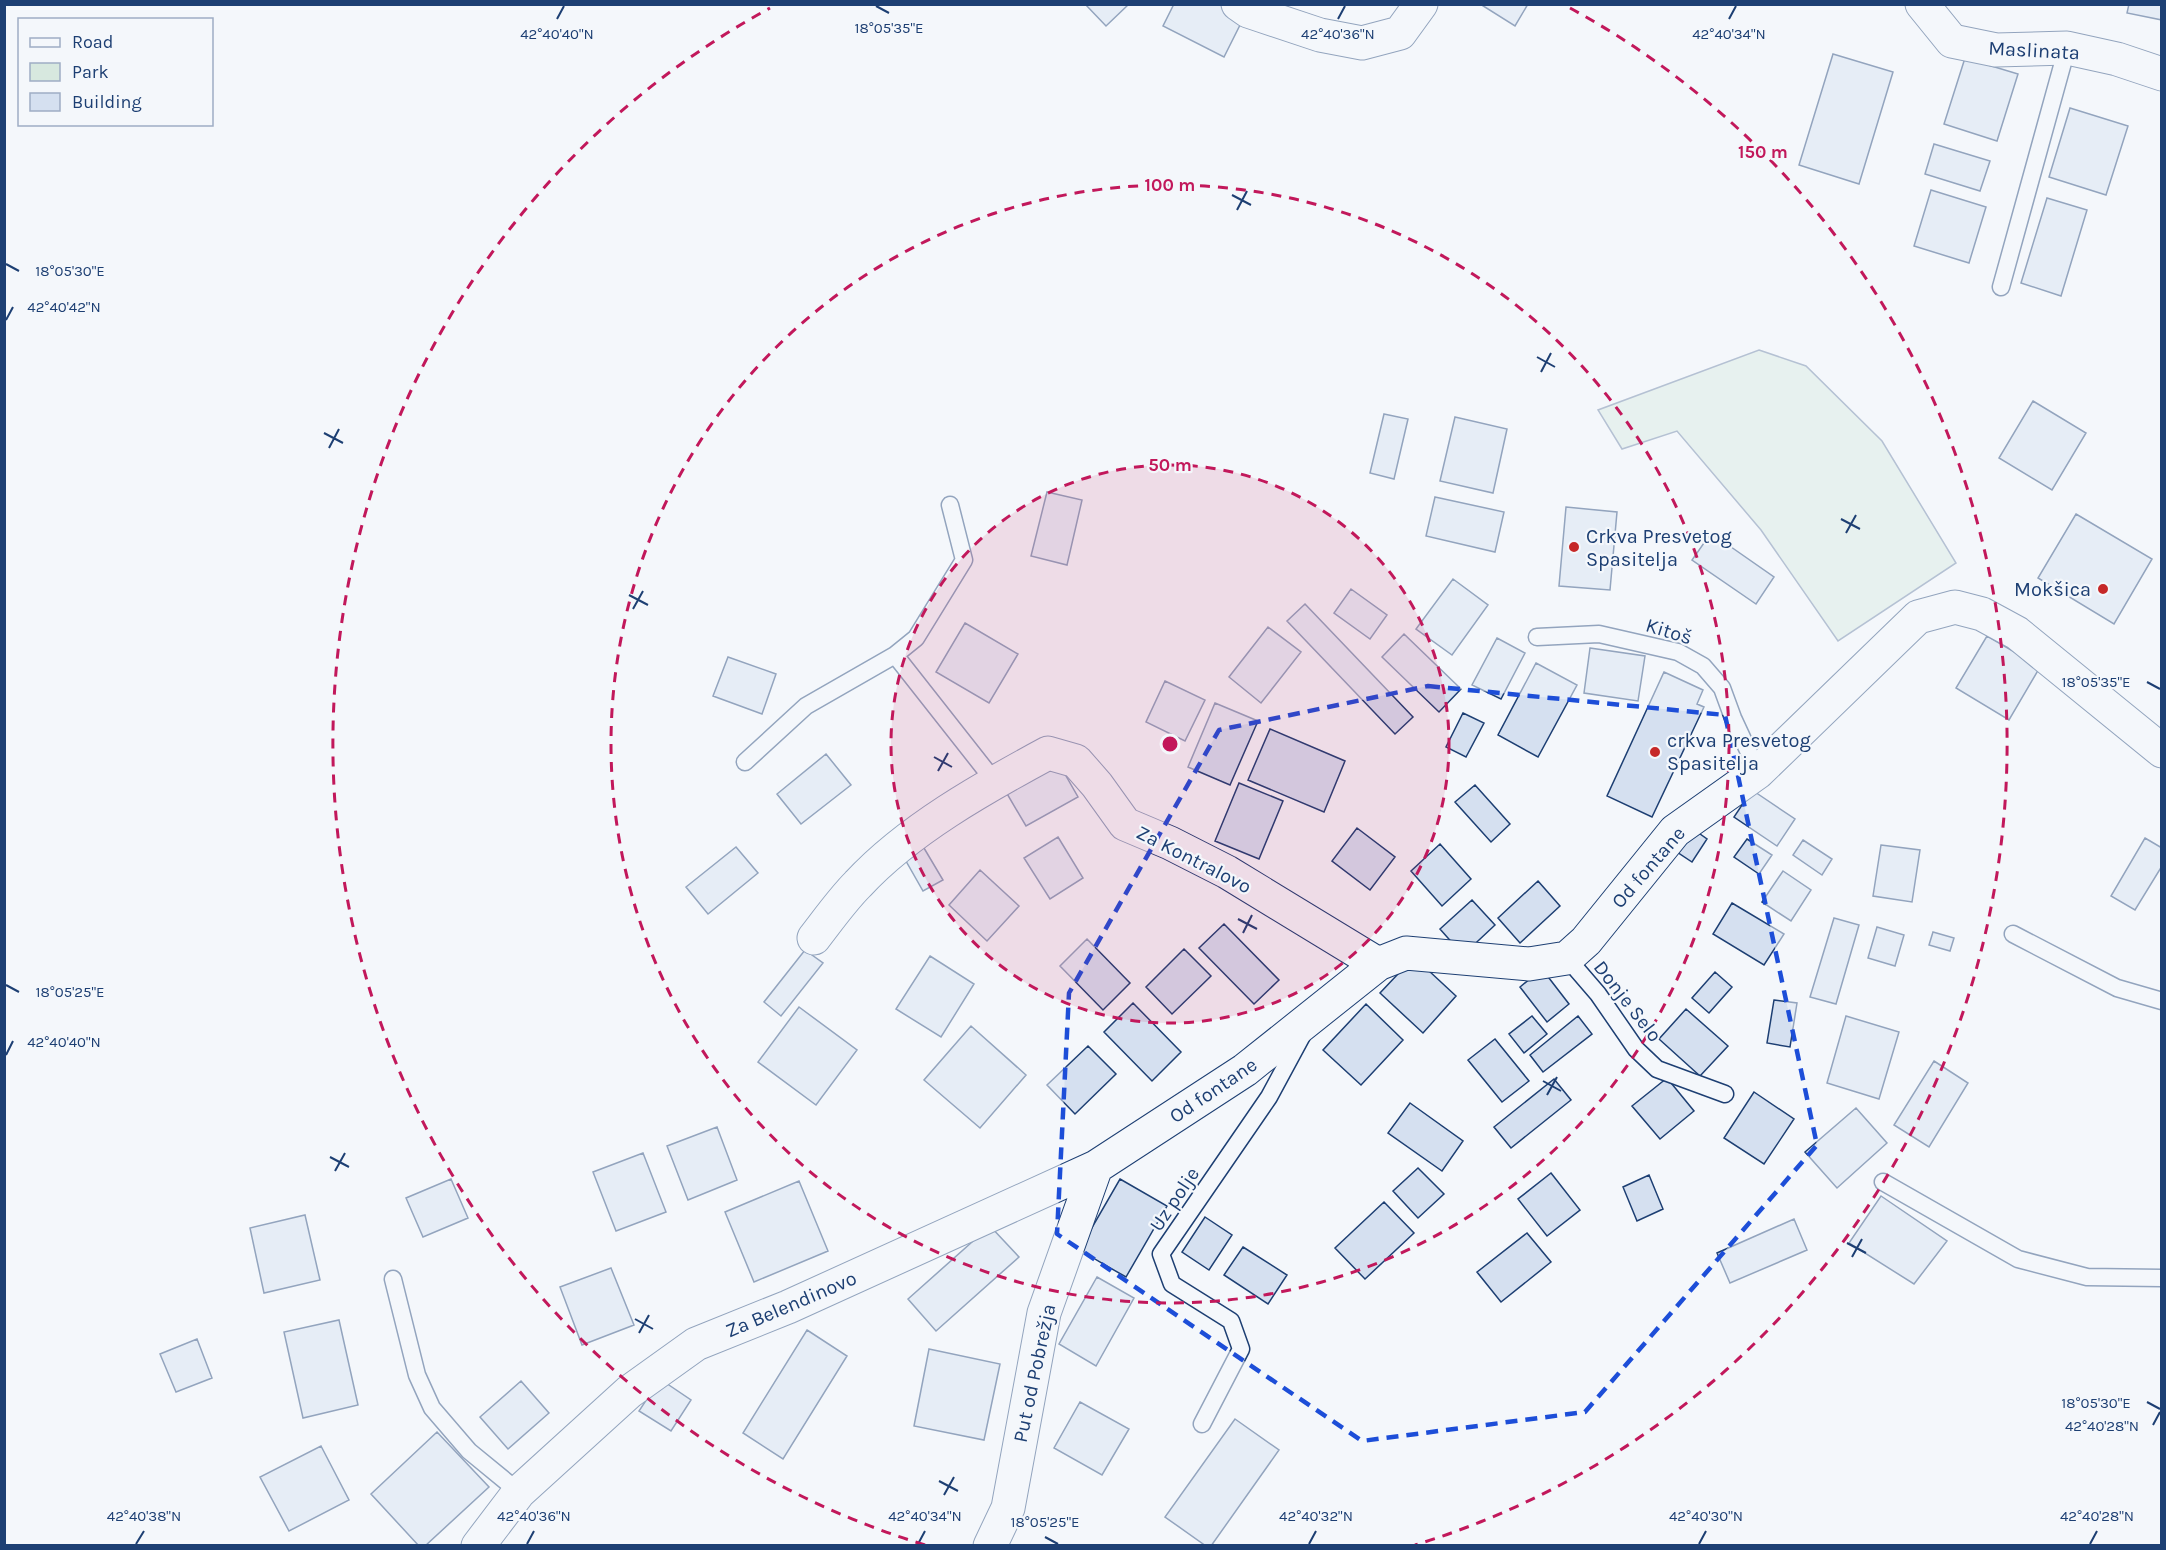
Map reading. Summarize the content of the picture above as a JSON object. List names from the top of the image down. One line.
{"streets":{"street":["Maslinata","Za Kontralovo","Od fontane","Za Belendinovo","Put od Pobrežja"],"lane":["Kitoš","Donje Selo","Uz polje"]},"crossings":[["Kitoš","Od fontane"],["Za Kontralovo","Od fontane"],["Od fontane","Donje Selo"],["Od fontane","Uz polje"],["Od fontane","Za Belendinovo"],["Od fontane","Put od Pobrežja"],["Za Belendinovo","Put od Pobrežja"]],"places":["Crkva Presvetog Spasitelja","Mokšica","crkva Presvetog Spasitelja"],"legend":["Road","Park","Building"],"coordinates":["18°05'35\"E","42°40'40\"N","42°40'36\"N","42°40'34\"N","18°05'30\"E","42°40'42\"N","18°05'25\"E","42°40'28\"N","42°40'38\"N","42°40'32\"N","42°40'30\"N"],"rings":["150 m","100 m","50 m"]}
